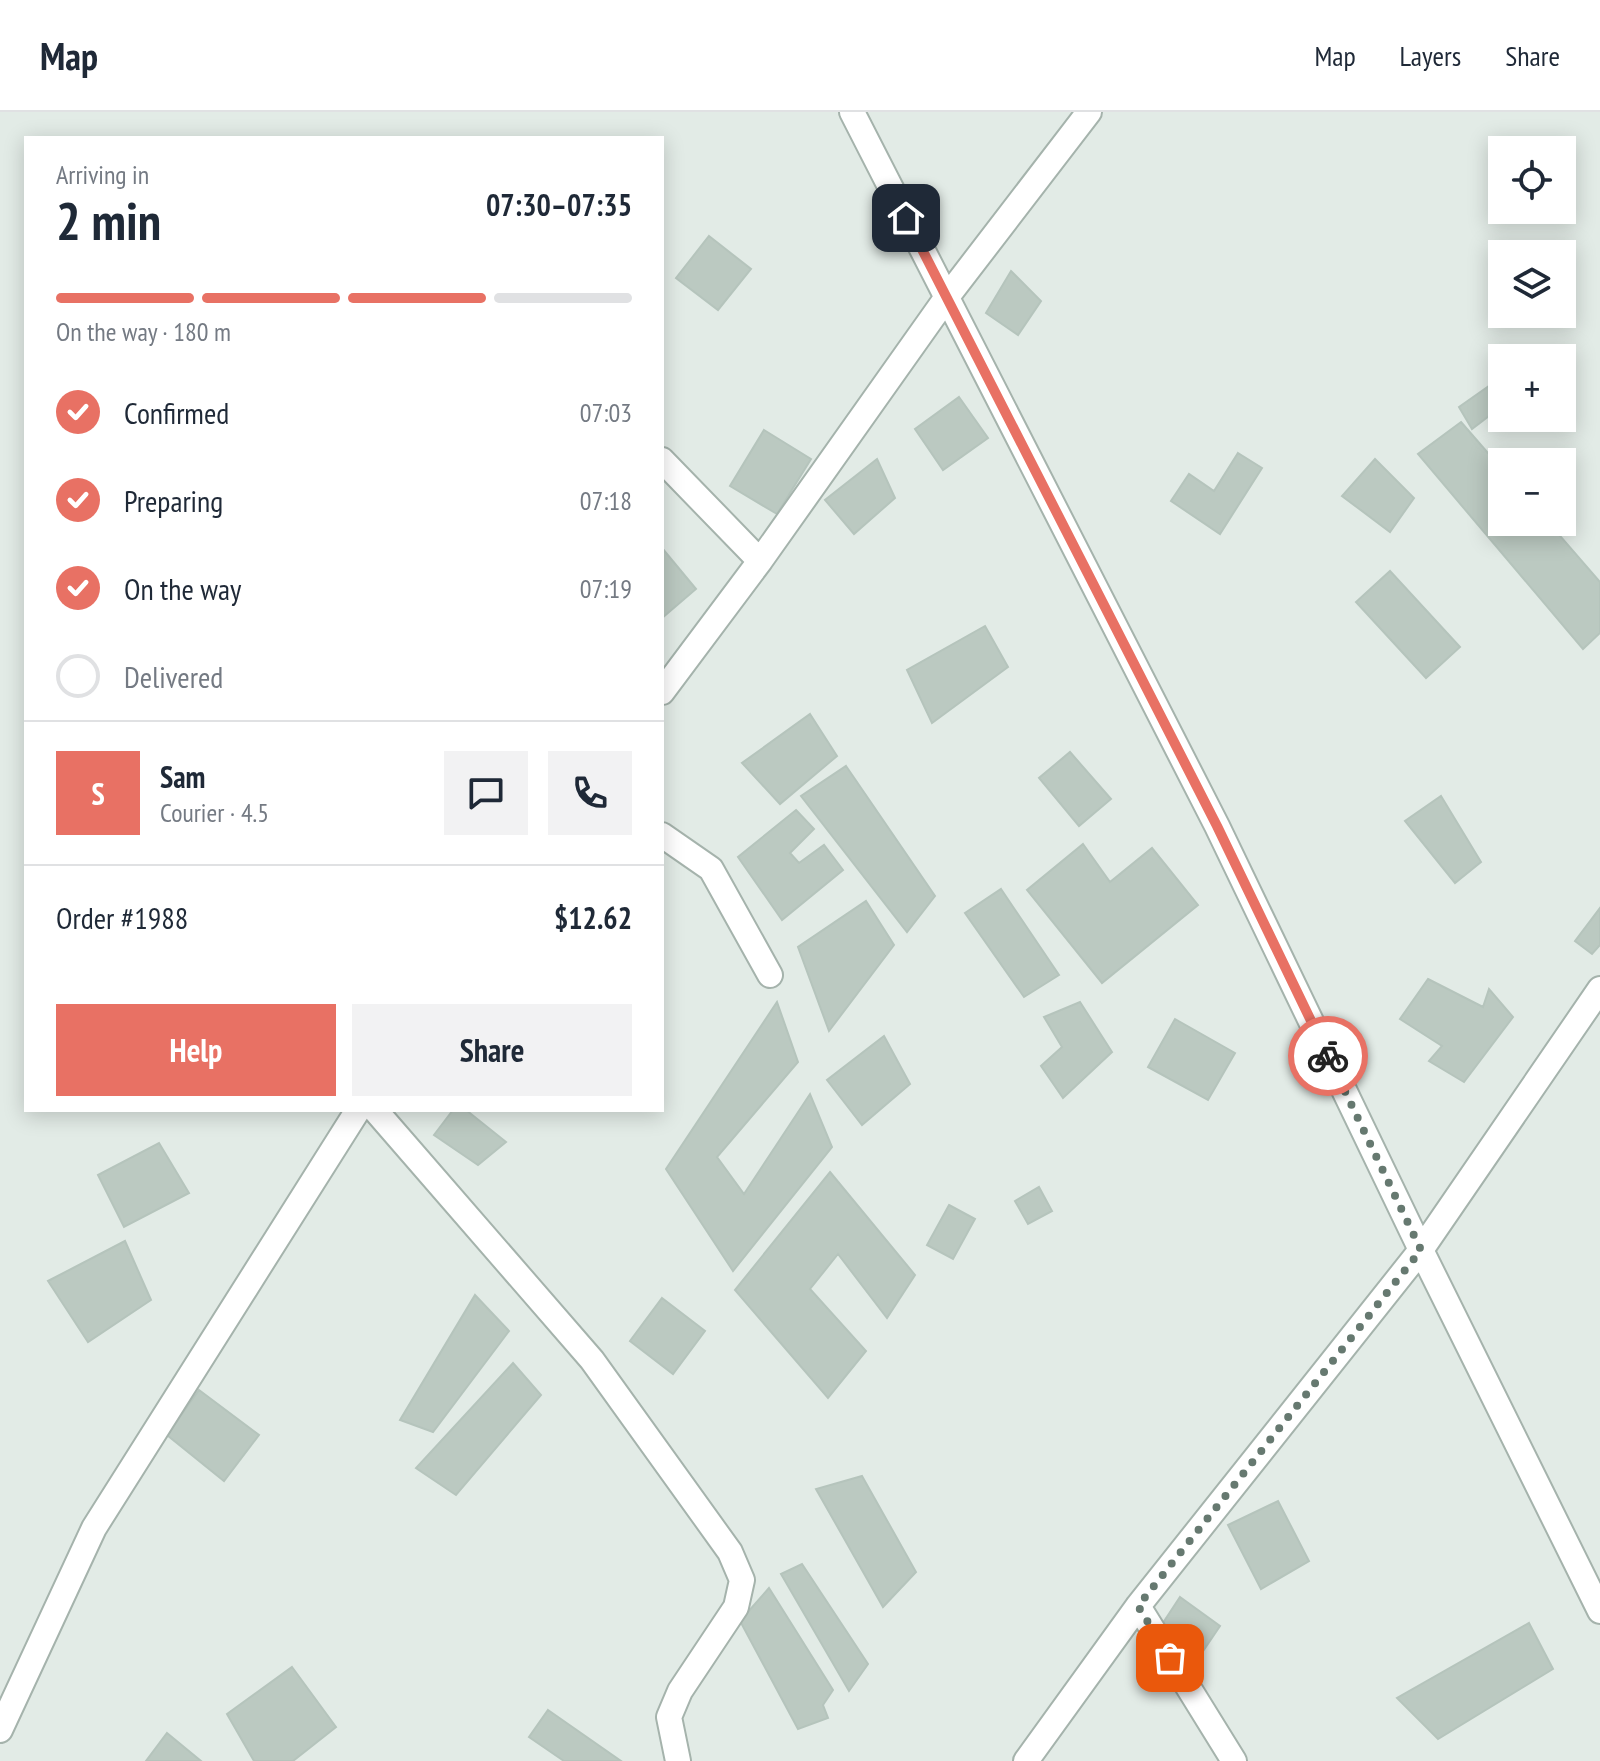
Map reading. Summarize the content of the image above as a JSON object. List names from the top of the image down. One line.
{"page":{"header":"Map","nav":["Map","Layers","Share"],"map_buttons":["+","−"],"heading":["2 min","Arriving in","07:30–07:35"],"panel":["Sam","Courier · 4.5","Order #1988","$12.62"],"bar":"On the way · 180 m","list":[["Confirmed","07:03"],["Preparing","07:18"],["On the way","07:19"],"Delivered"],"round":"S","buttons":["Help","Share"]}}
